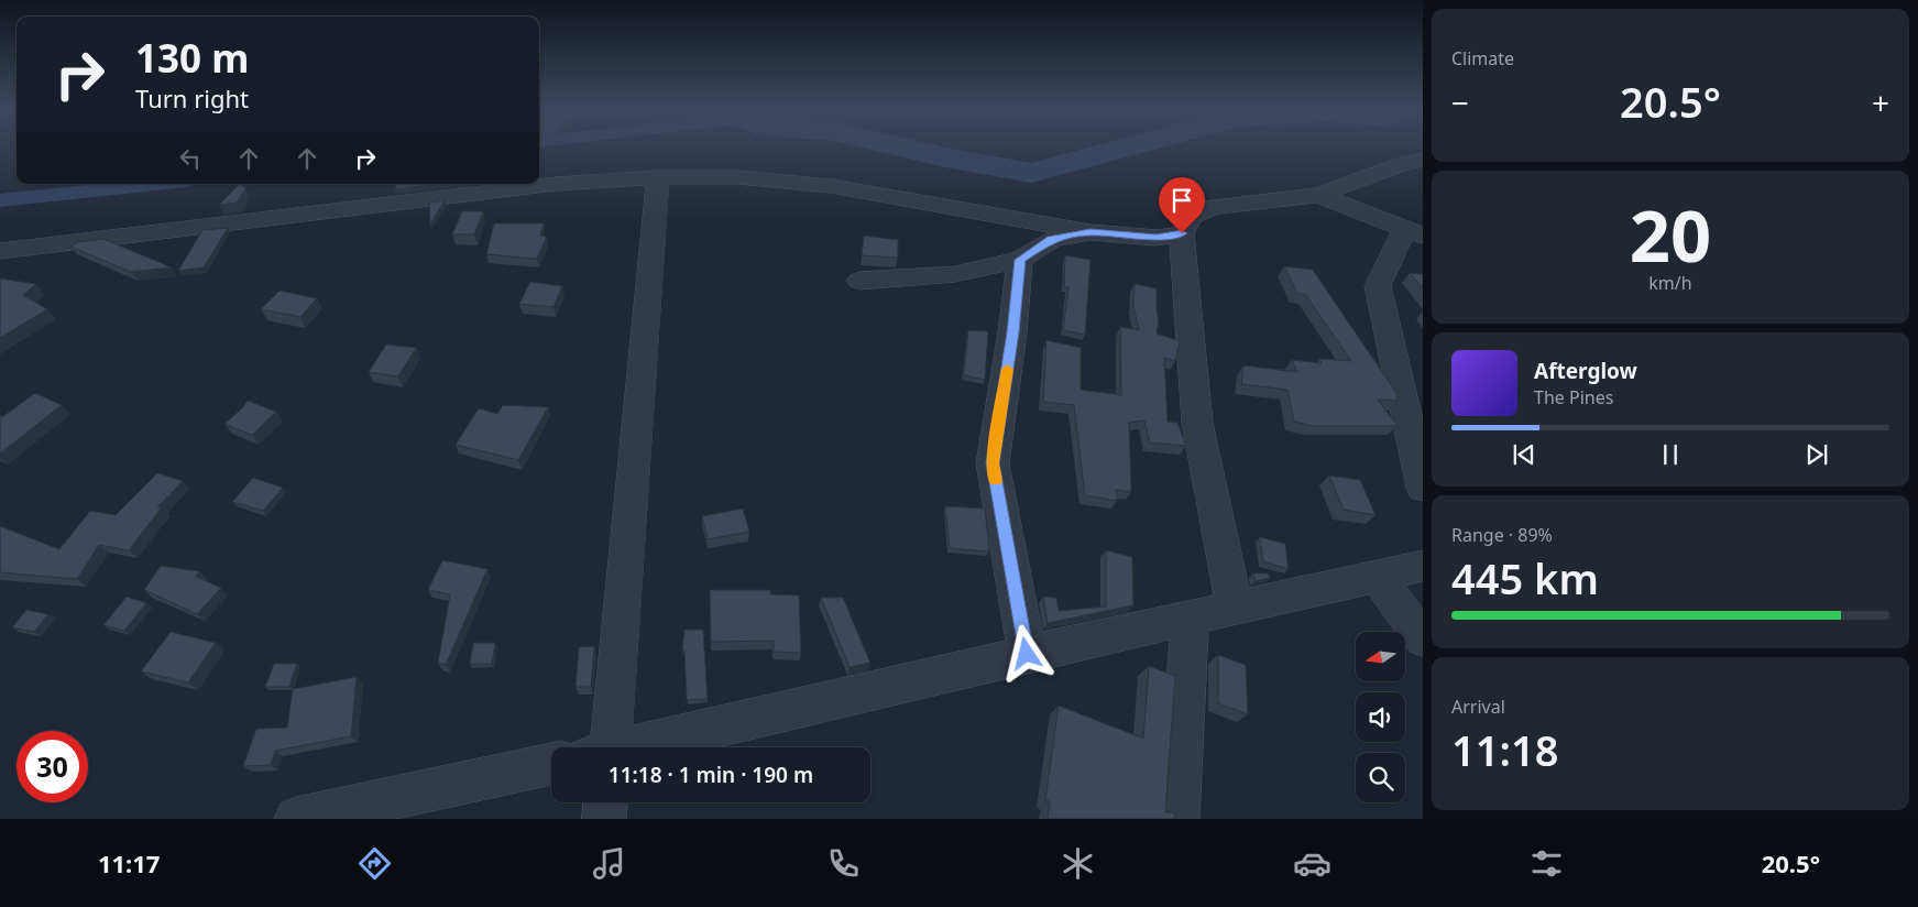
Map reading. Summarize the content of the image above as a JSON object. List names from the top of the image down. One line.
{"north":"left","page":{"tile":["Climate",["20","km/h"],["Range · 89%","445 km"],["Arrival","11:18"]],"turn":["130 m","Turn right"],"heat":["−","20.5°","+"],"song":["Afterglow","The Pines"],"limit":"30","trip":"11:18 · 1 min · 190 m","tabs":["11:17","20.5°"]}}
